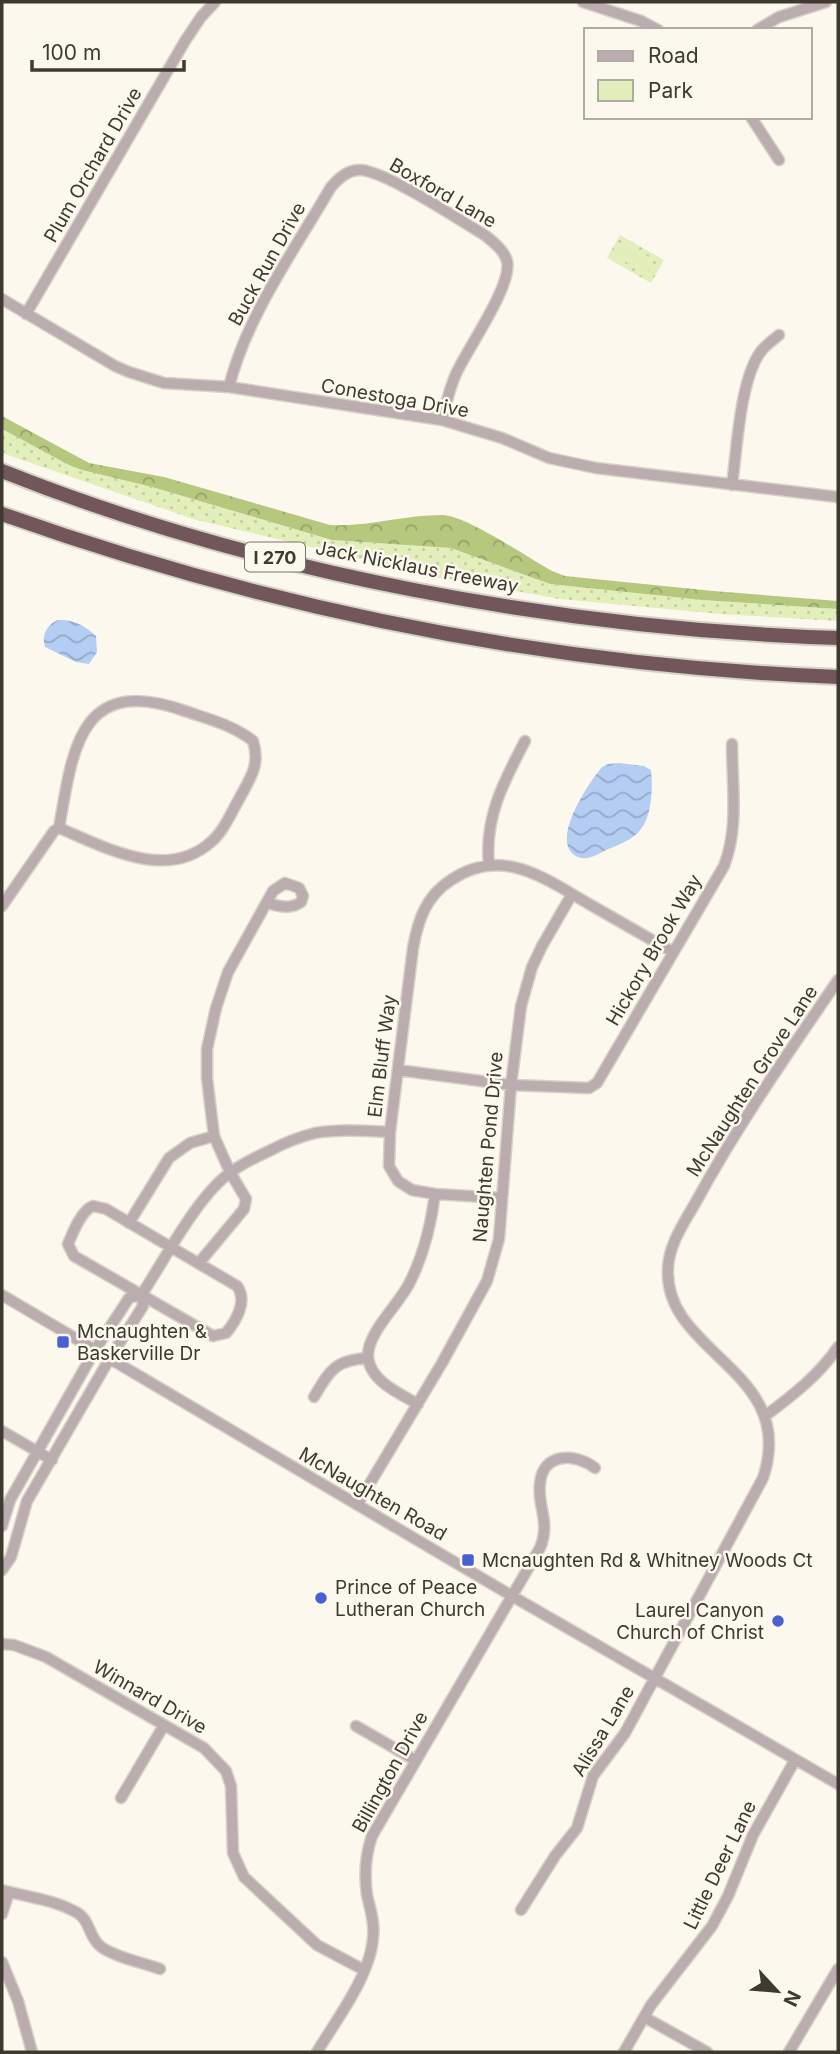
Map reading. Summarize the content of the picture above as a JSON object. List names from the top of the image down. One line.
{"streets":{"highway":["I 270","Jack Nicklaus Freeway"],"street":["Plum Orchard Drive","Boxford Lane","Buck Run Drive","Conestoga Drive","Hickory Brook Way","Elm Bluff Way","McNaughten Grove Lane","Naughten Pond Drive","McNaughten Road","Winnard Drive","Alissa Lane","Billington Drive","Little Deer Lane"]},"crossings":[["Plum Orchard Drive","Conestoga Drive"],["Boxford Lane","Buck Run Drive"],["Boxford Lane","Conestoga Drive"],["Buck Run Drive","Conestoga Drive"],["Hickory Brook Way","Naughten Pond Drive"],["Elm Bluff Way","Naughten Pond Drive"],["McNaughten Grove Lane","McNaughten Road"],["McNaughten Grove Lane","Alissa Lane"],["Naughten Pond Drive","McNaughten Road"],["McNaughten Road","Alissa Lane"],["McNaughten Road","Billington Drive"],["McNaughten Road","Little Deer Lane"],["Winnard Drive","Billington Drive"]],"places":{"transit":["Mcnaughten & Baskerville Dr","Mcnaughten Rd & Whitney Woods Ct"],"other":["Prince of Peace Lutheran Church","Laurel Canyon Church of Christ"]},"legend":["Road","Park"],"scale_bar":"100 m","north":"bottom right"}
